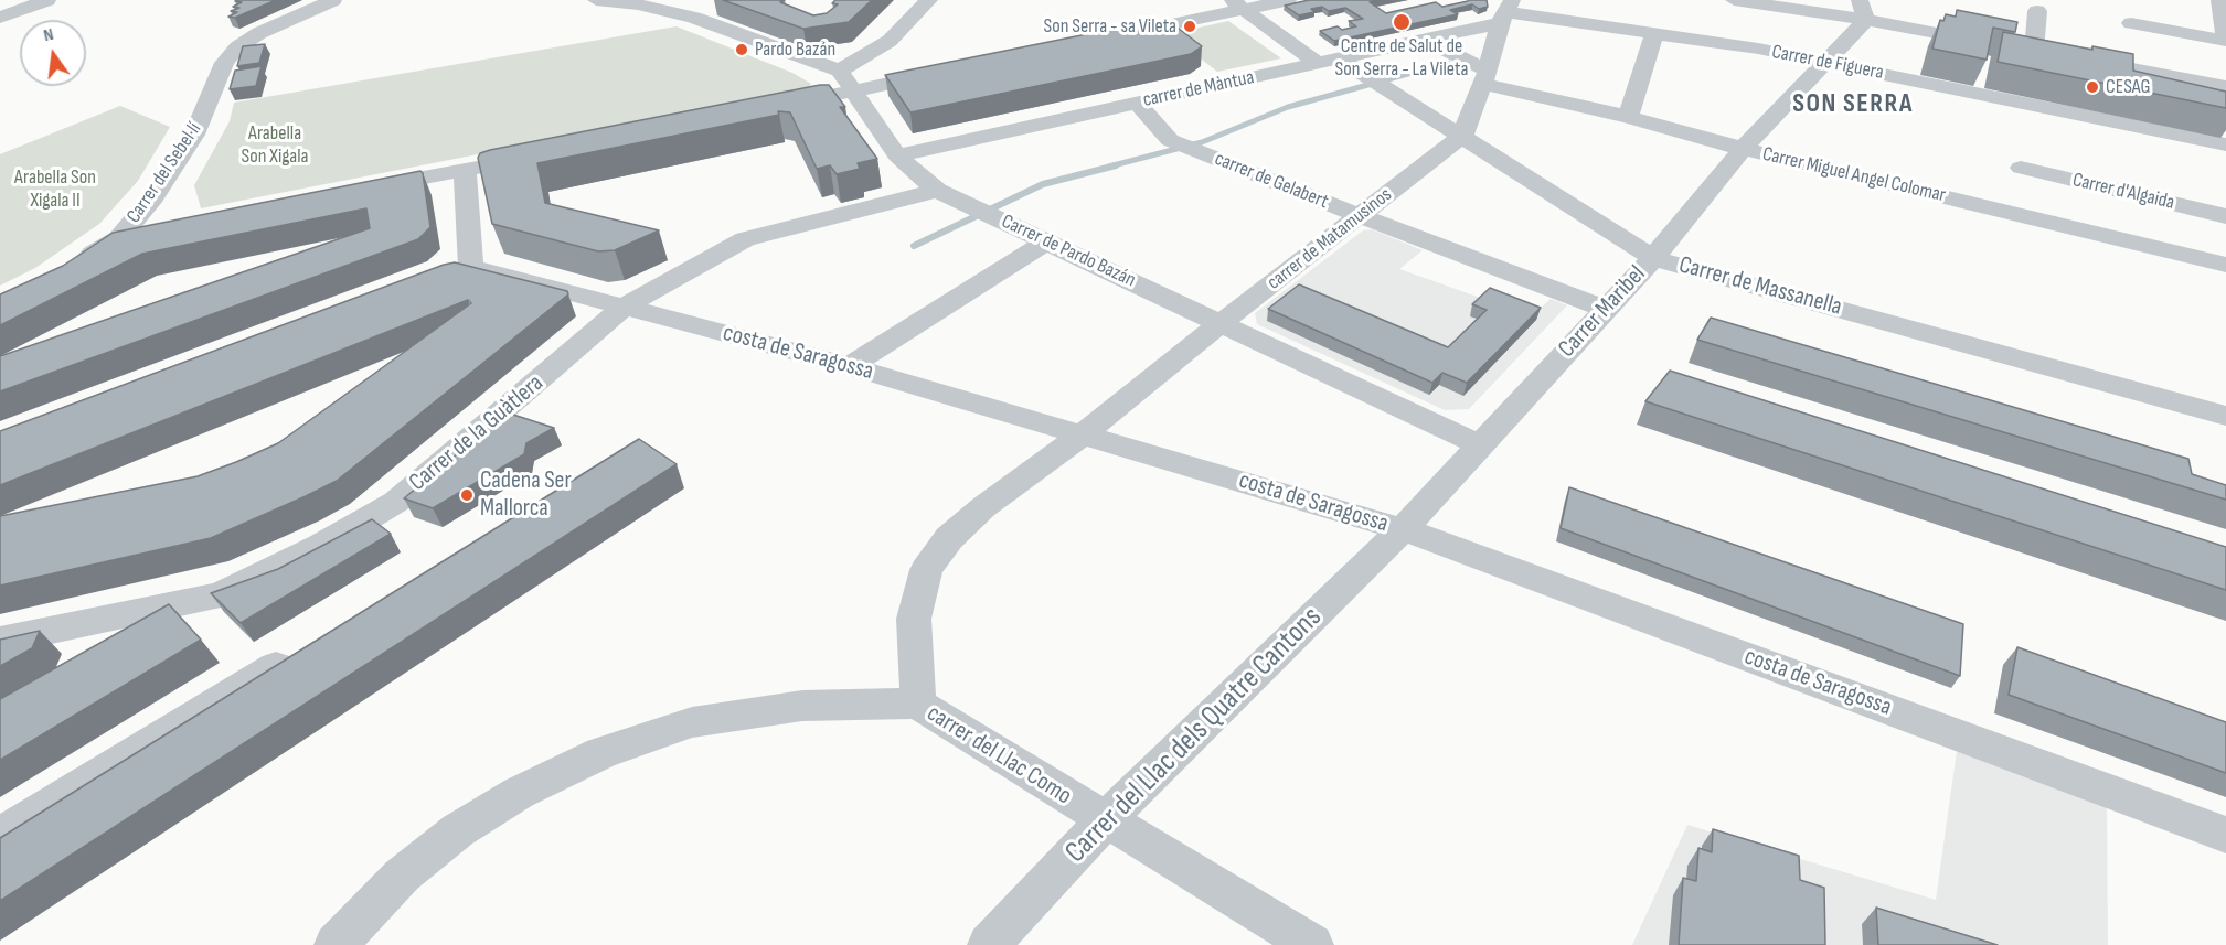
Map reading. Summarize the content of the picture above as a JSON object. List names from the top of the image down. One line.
{"streets":{"street":["Carrer de Figuera","carrer de Màntua","Carrer del Sebel·lí","Carrer Miguel Angel Colomar","carrer de Gelabert","Carrer d'Algaida","carrer de Matamusinos","Carrer de Pardo Bazán","Carrer de Massanella","Carrer Maribel","costa de Saragossa","Carrer de la Guàtlera","Carrer del Llac dels Quatre Cantons","carrer del Llac Como"]},"crossings":[["Carrer de Figuera","carrer de Màntua"],["Carrer de Figuera","carrer de Matamusinos"],["Carrer de Figuera","Carrer Maribel"],["carrer de Màntua","Carrer Miguel Angel Colomar"],["carrer de Màntua","carrer de Gelabert"],["carrer de Màntua","carrer de Matamusinos"],["carrer de Màntua","Carrer de Pardo Bazán"],["carrer de Màntua","Carrer de Massanella"],["Carrer Miguel Angel Colomar","carrer de Matamusinos"],["Carrer Miguel Angel Colomar","Carrer Maribel"],["carrer de Gelabert","carrer de Matamusinos"],["carrer de Gelabert","Carrer Maribel"],["carrer de Matamusinos","Carrer de Pardo Bazán"],["carrer de Matamusinos","Carrer de Massanella"],["carrer de Matamusinos","costa de Saragossa"],["carrer de Matamusinos","carrer del Llac Como"],["Carrer de Pardo Bazán","Carrer Maribel"],["Carrer de Pardo Bazán","Carrer de la Guàtlera"],["Carrer de Massanella","Carrer Maribel"],["Carrer Maribel","costa de Saragossa"],["Carrer Maribel","Carrer del Llac dels Quatre Cantons"],["costa de Saragossa","Carrer de la Guàtlera"],["costa de Saragossa","Carrer del Llac dels Quatre Cantons"],["costa de Saragossa","carrer del Llac Como"],["Carrer del Llac dels Quatre Cantons","carrer del Llac Como"]],"districts":["SON SERRA"],"parks":["Arabella Son Xigala","Arabella Son Xigala II"],"places":["Centre de Salut de Son Serra - La Vileta","Son Serra - sa Vileta","Pardo Bazán","CESAG","Cadena Ser Mallorca"],"north":"top"}
